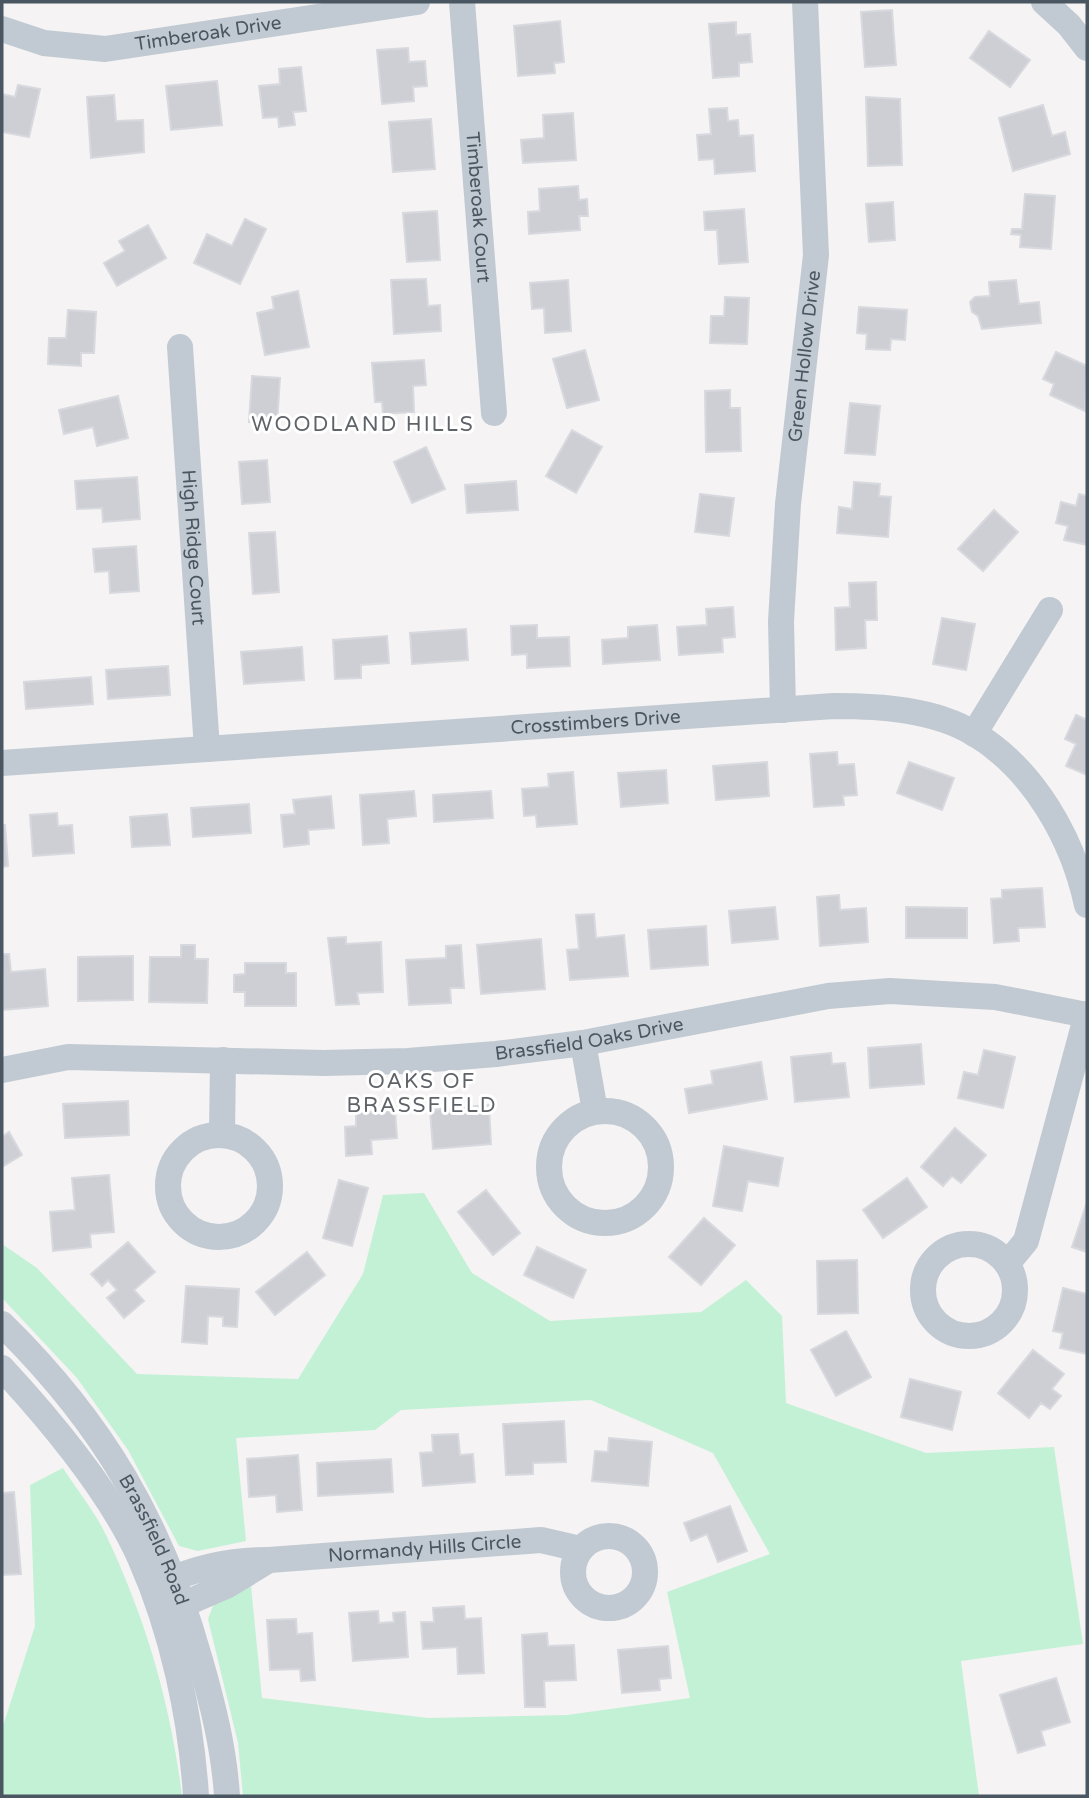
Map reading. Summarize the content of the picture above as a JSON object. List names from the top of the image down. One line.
{"streets":{"street":["Timberoak Drive","Timberoak Court","Green Hollow Drive","High Ridge Court","Crosstimbers Drive","Brassfield Oaks Drive","Brassfield Road","Normandy Hills Circle"]},"crossings":[["Green Hollow Drive","Crosstimbers Drive"],["High Ridge Court","Crosstimbers Drive"],["Brassfield Road","Normandy Hills Circle"]],"districts":["WOODLAND HILLS","OAKS OF BRASSFIELD"]}
